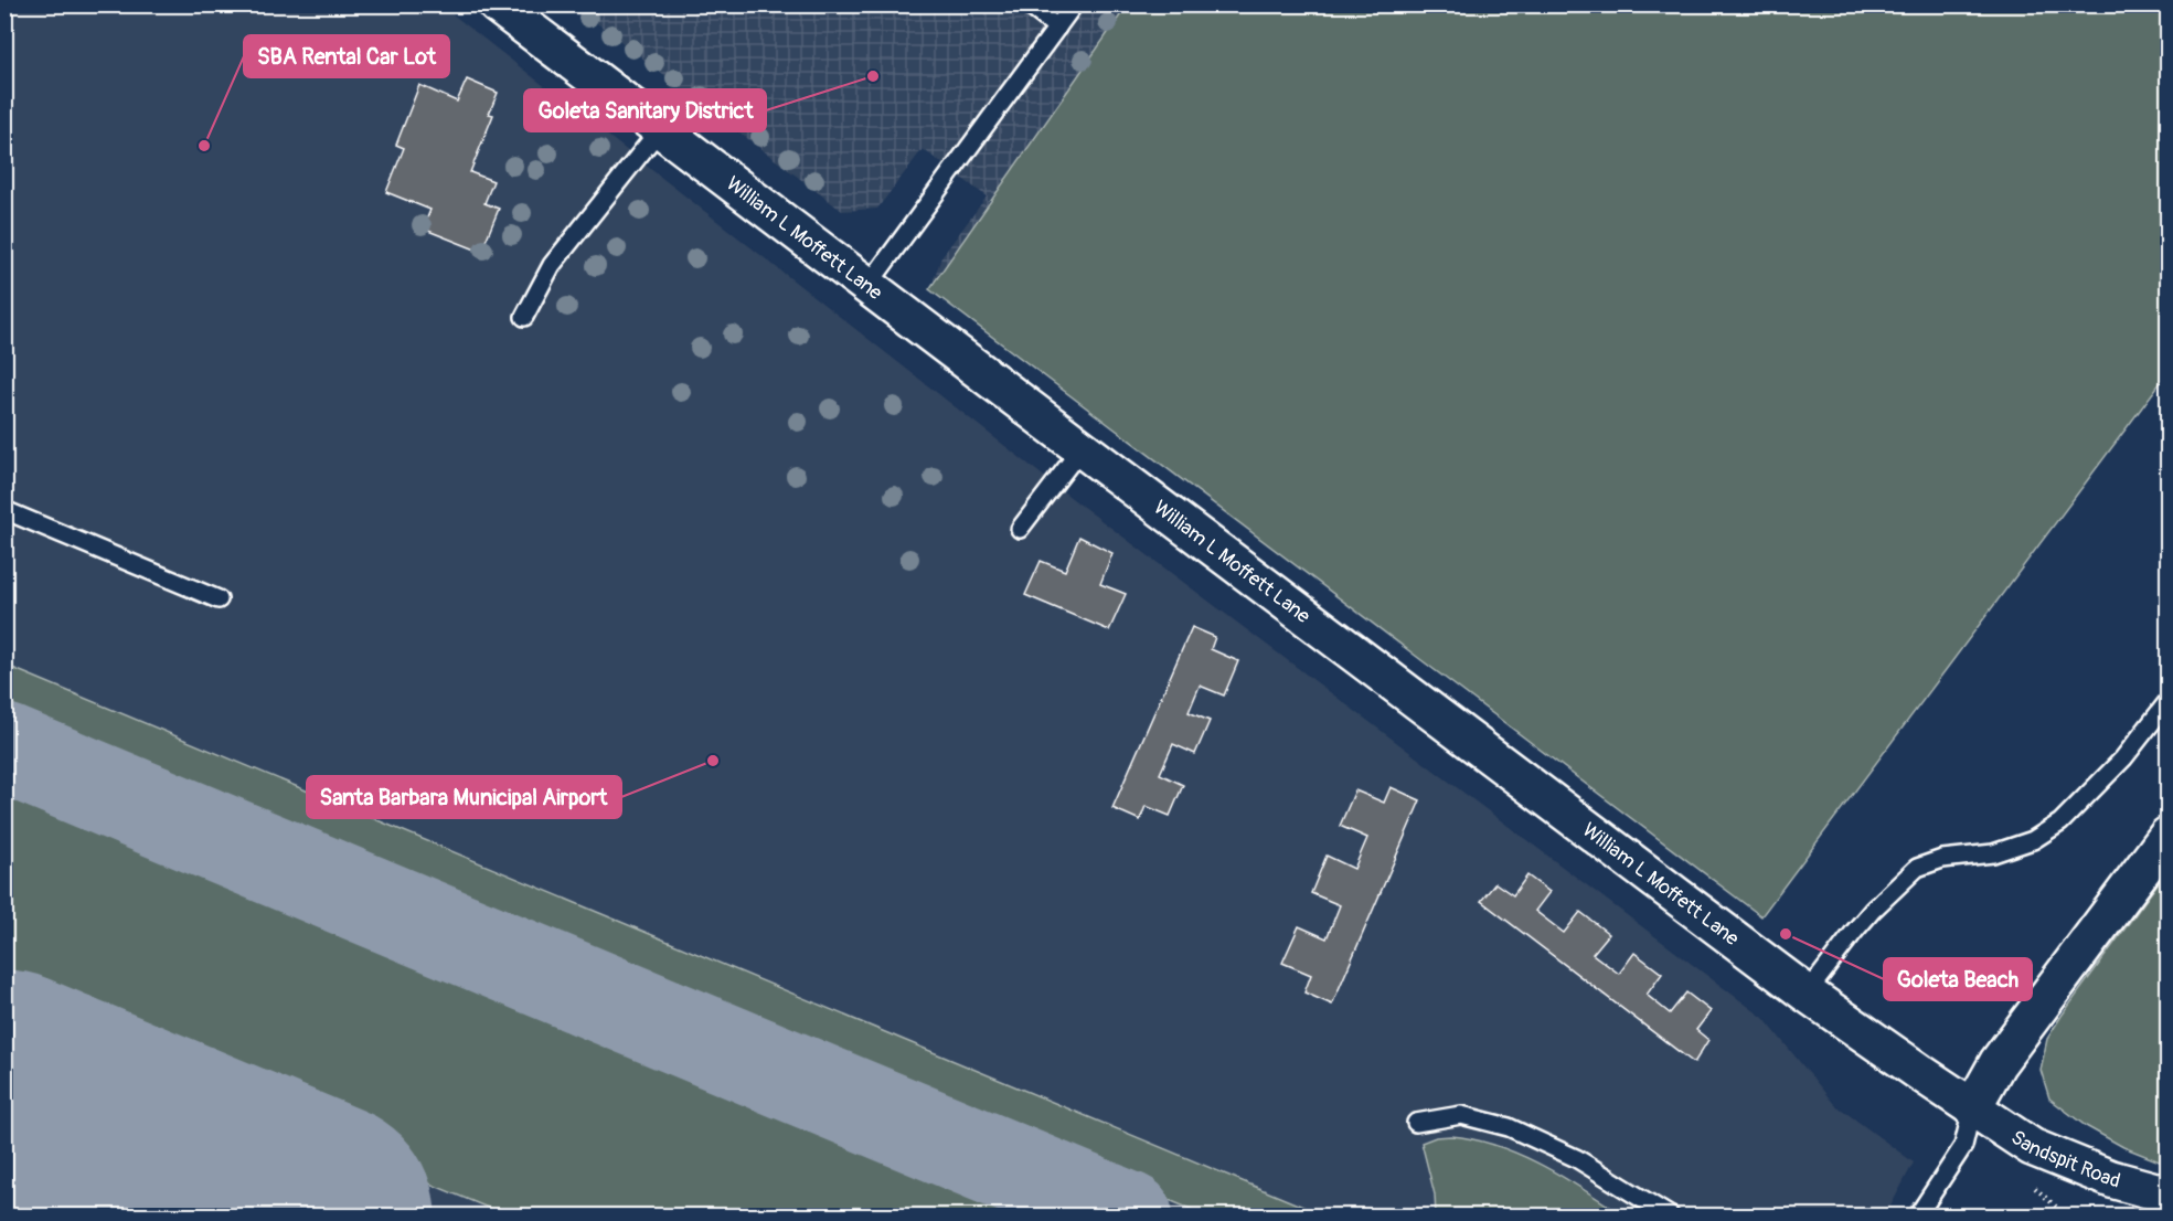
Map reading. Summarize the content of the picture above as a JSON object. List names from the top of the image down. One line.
{"streets":{"street":["William L Moffett Lane","Sandspit Road"]},"crossings":[["William L Moffett Lane","Sandspit Road"]],"places":["Goleta Sanitary District","SBA Rental Car Lot","Santa Barbara Municipal Airport","Goleta Beach"]}
